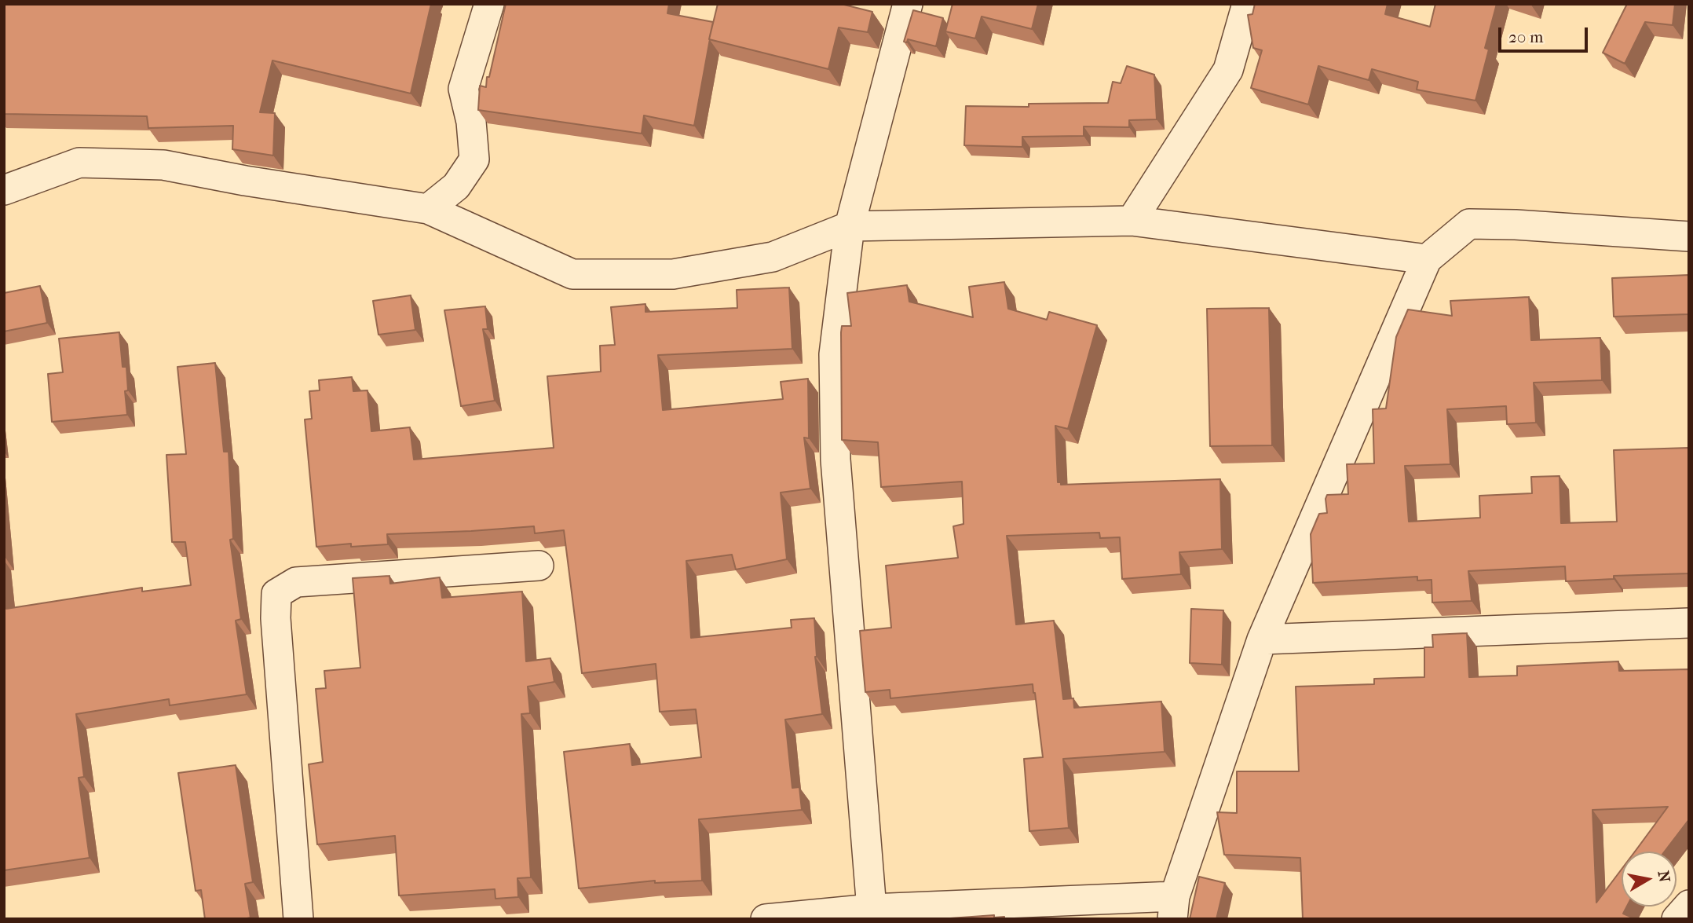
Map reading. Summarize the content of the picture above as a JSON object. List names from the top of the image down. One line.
{"scale_bar":"20 m","north":"right"}
